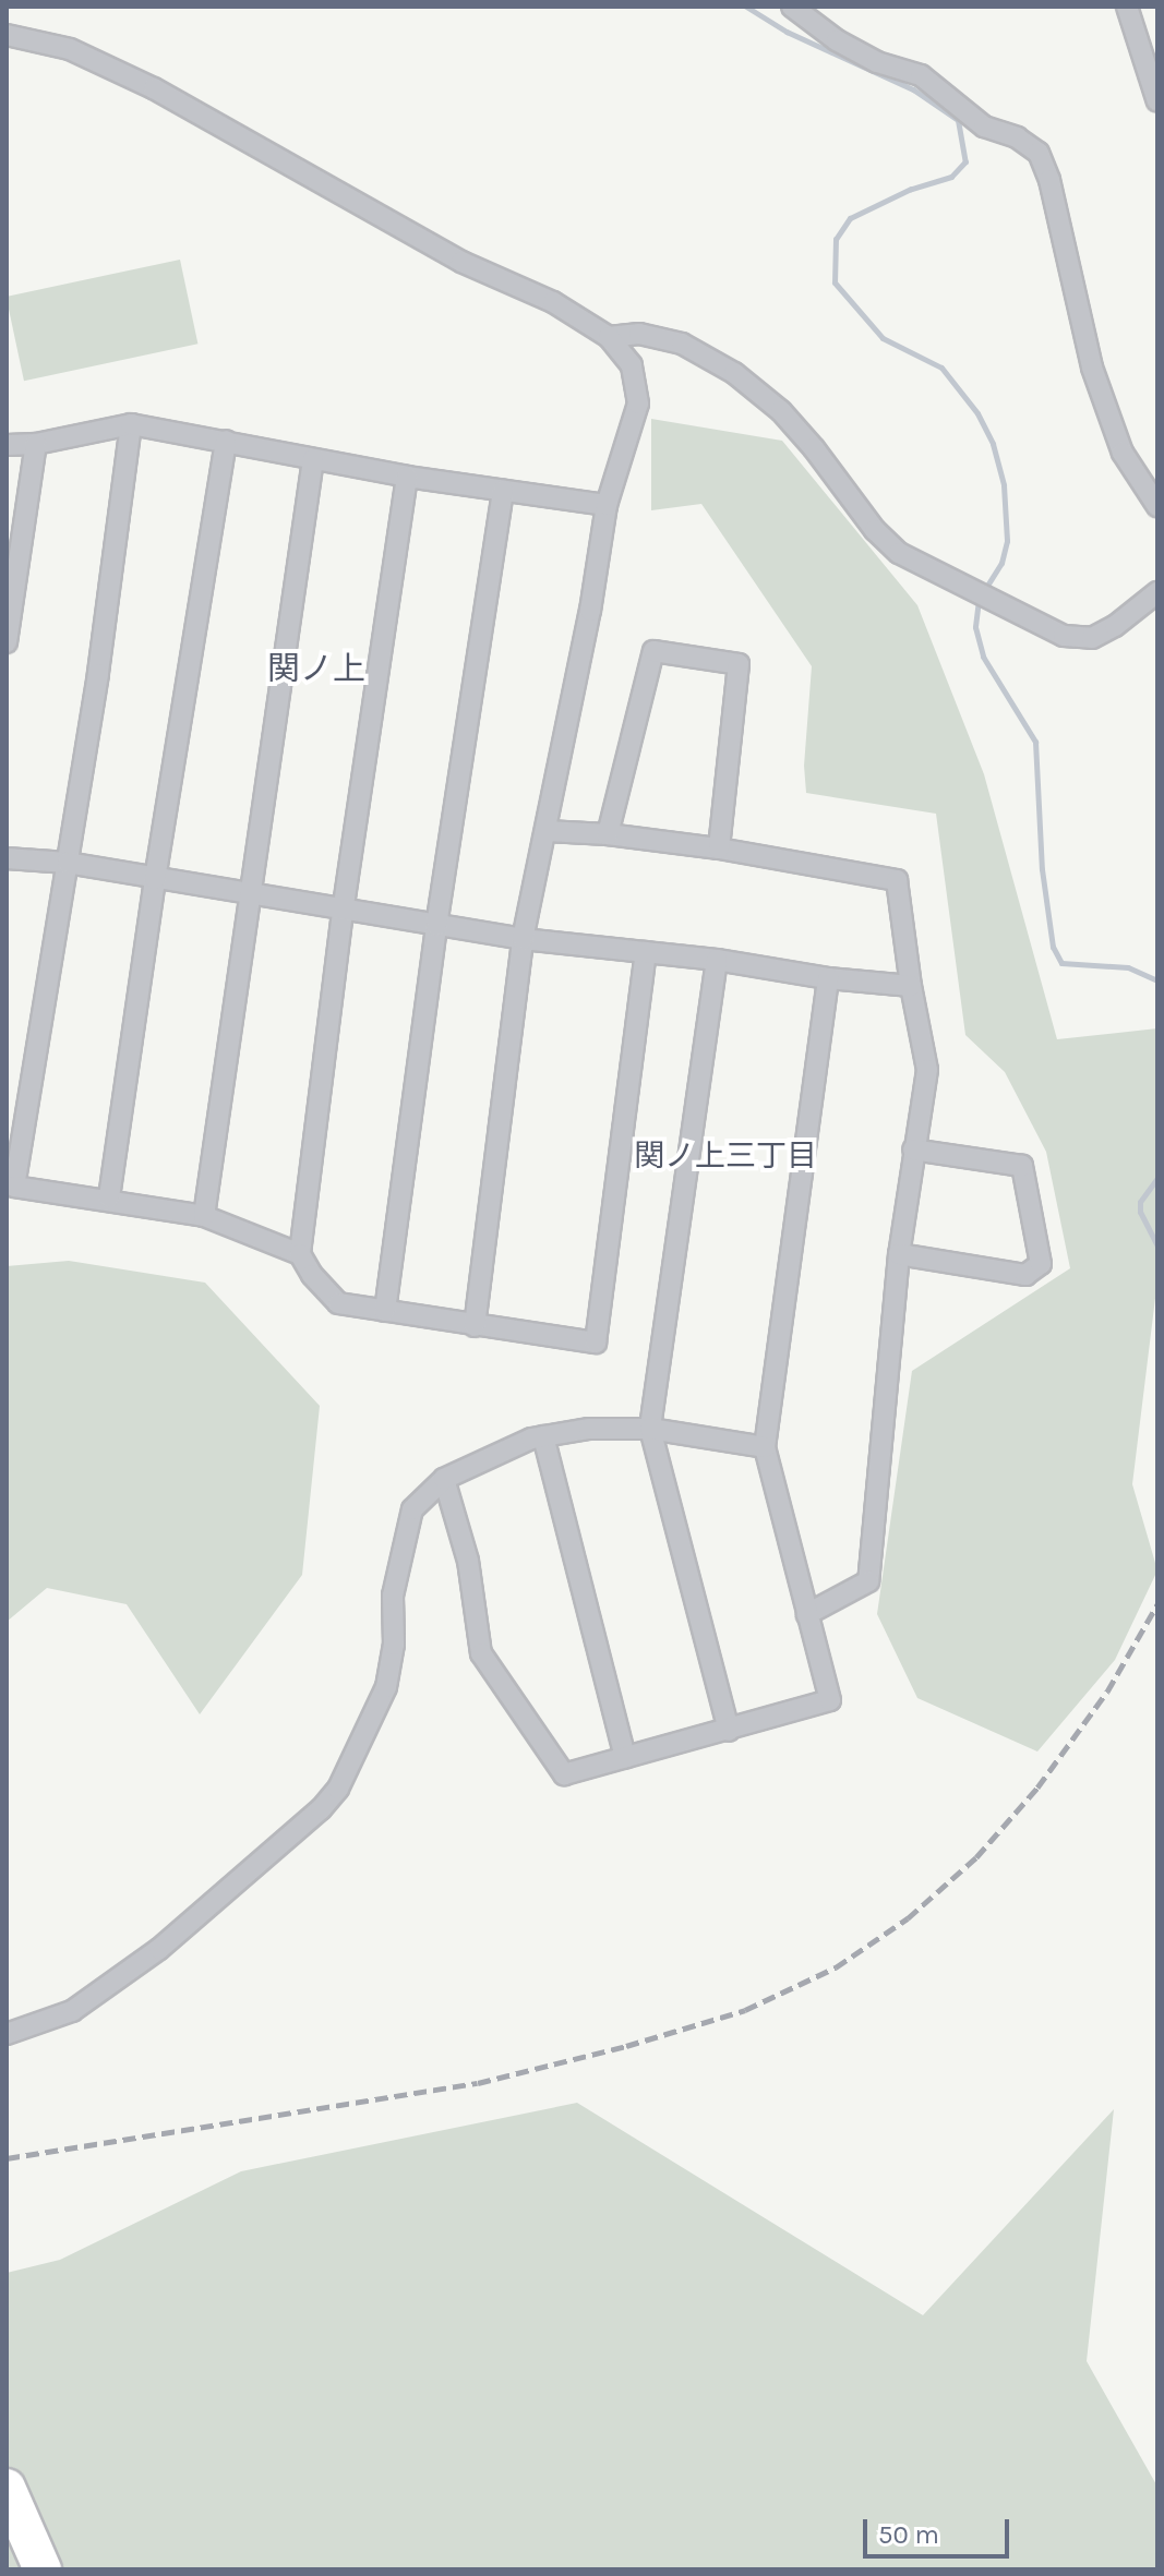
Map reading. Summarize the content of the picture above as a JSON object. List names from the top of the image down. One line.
{"districts":["関ノ上","関ノ上三丁目"],"scale_bar":"50 m"}
